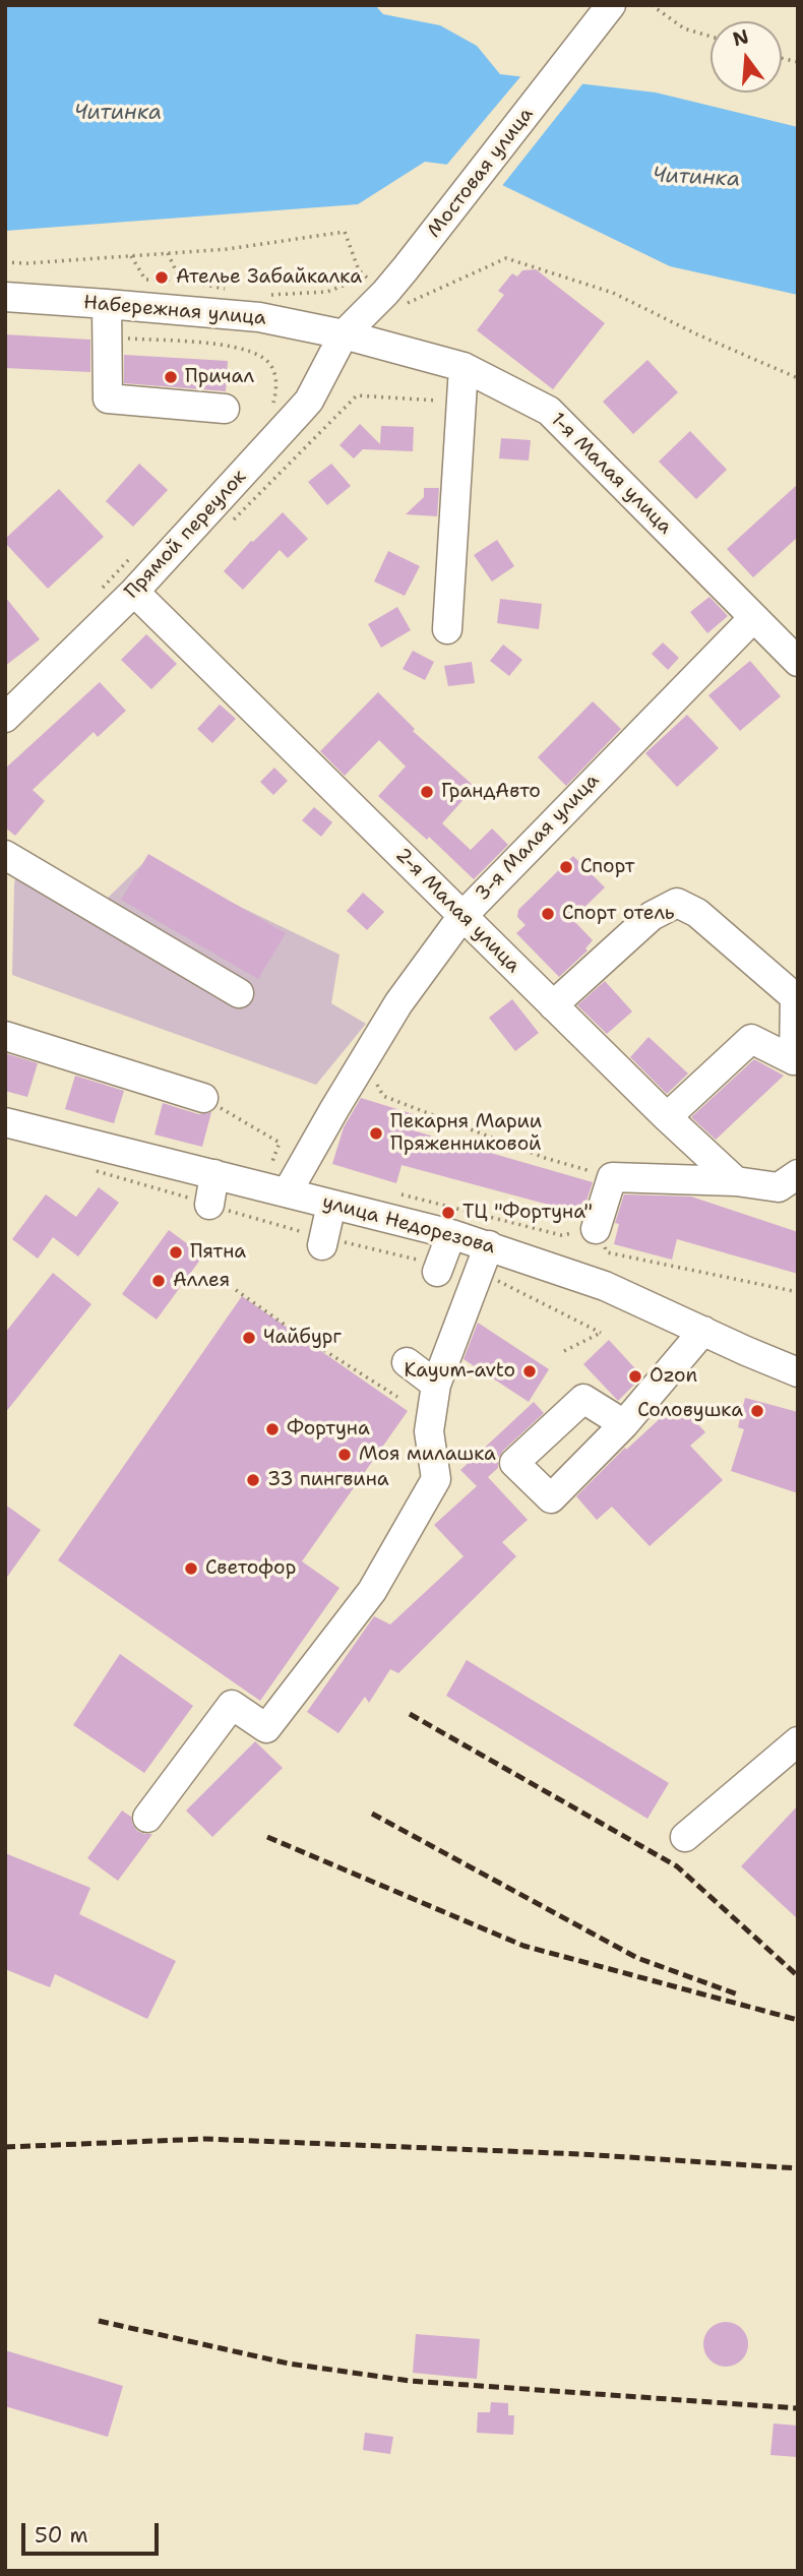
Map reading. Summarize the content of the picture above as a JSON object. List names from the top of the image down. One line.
{"streets":{"street":["Мостовая улица","Набережная улица","1-я Малая улица","Прямой переулок","3-я Малая улица","2-я Малая улица","улица Недорезова"]},"crossings":[["Мостовая улица","Набережная улица"],["Мостовая улица","1-я Малая улица"],["Мостовая улица","Прямой переулок"],["Набережная улица","1-я Малая улица"],["Набережная улица","Прямой переулок"],["1-я Малая улица","Прямой переулок"],["1-я Малая улица","3-я Малая улица"],["Прямой переулок","2-я Малая улица"],["3-я Малая улица","2-я Малая улица"],["3-я Малая улица","улица Недорезова"]],"water":["Читинка"],"places":["Ателье Забайкалка","Причал","ГрандАвто","Спорт","Спорт отель","Пекарня Марии Пряженниковой","ТЦ \"Фортуна\"","Пятна","Аллея","Чайбург","Kayum-avto","Ozon","Соловушка","Фортуна","Моя милашка","33 пингвина","Светофор"],"scale_bar":"50 m","north":"top"}
